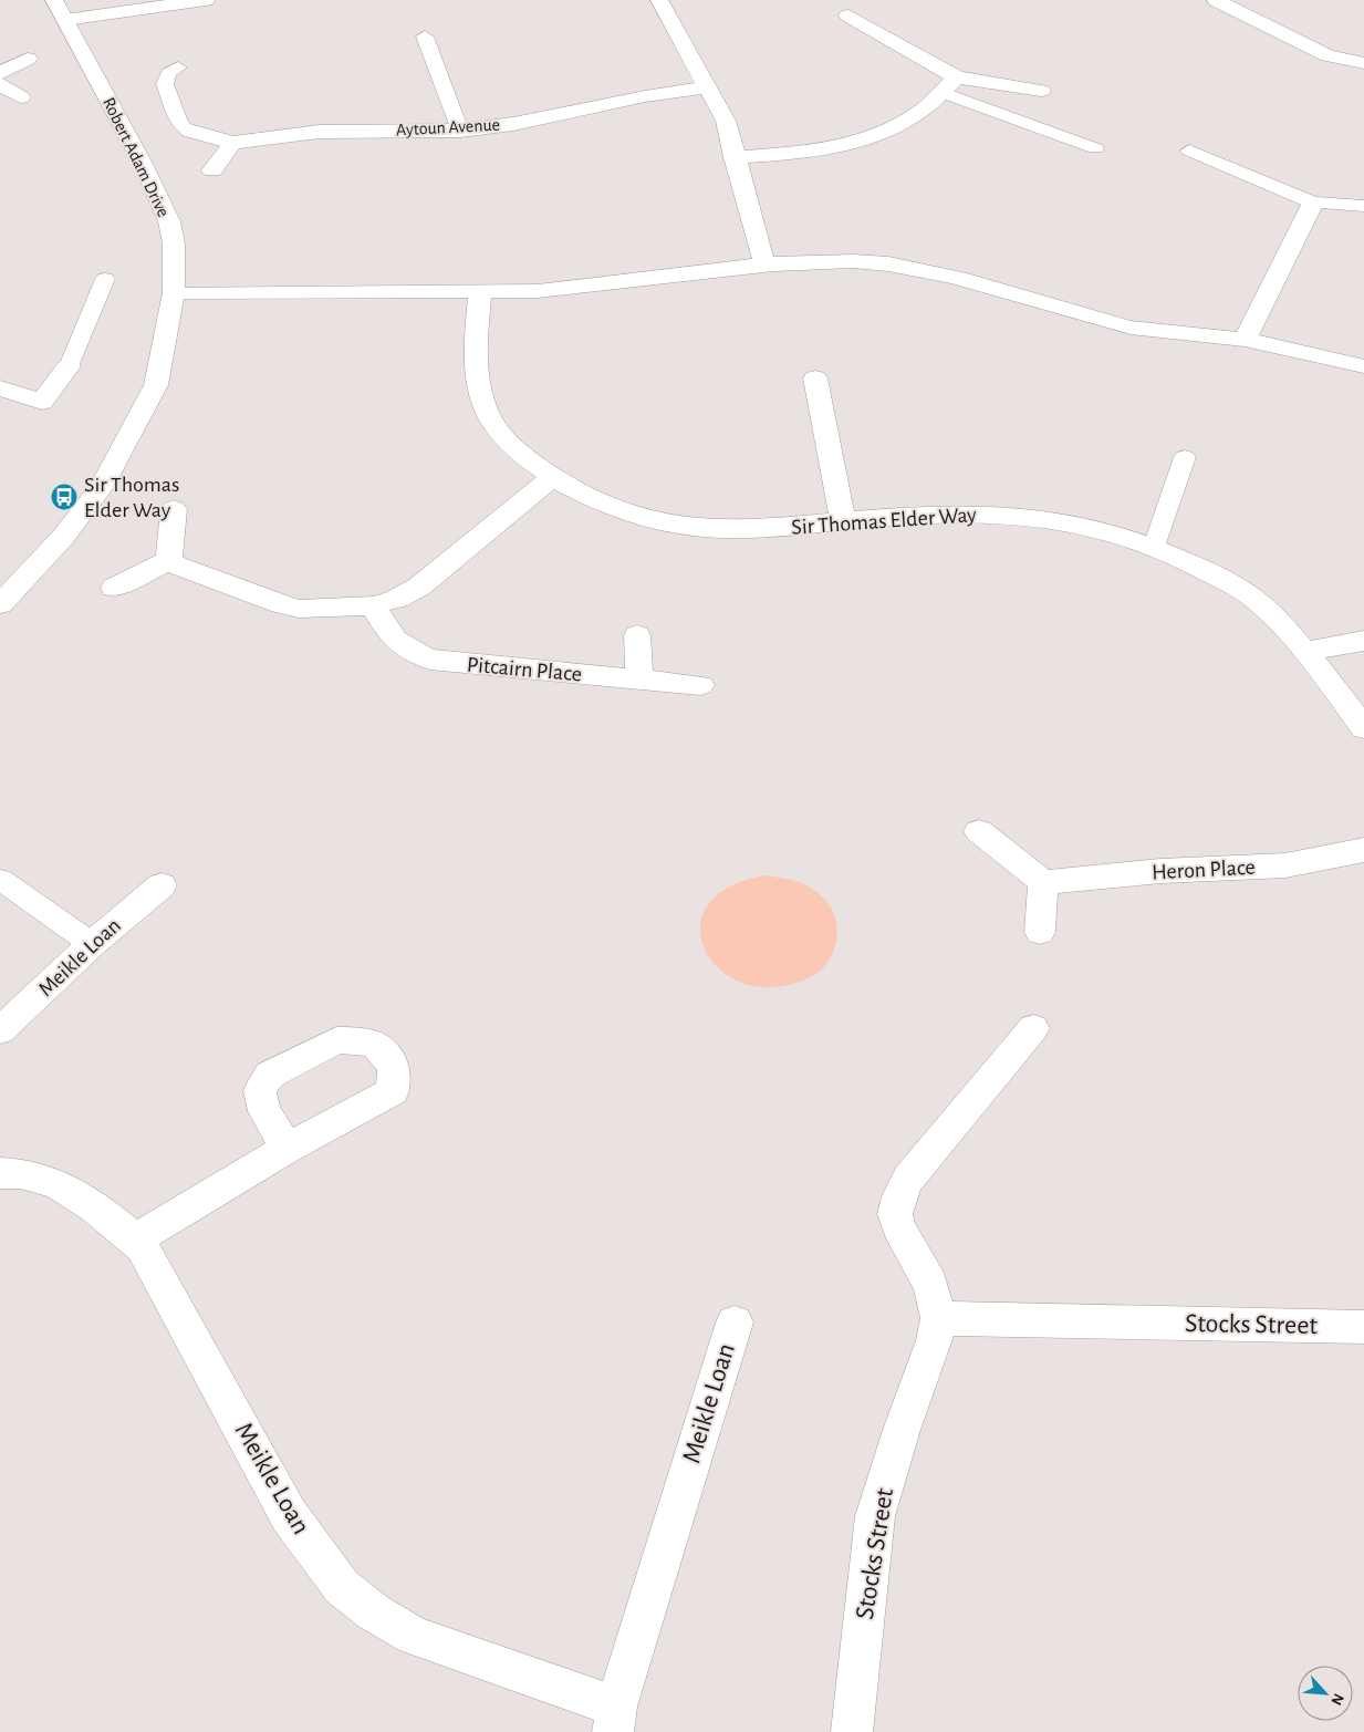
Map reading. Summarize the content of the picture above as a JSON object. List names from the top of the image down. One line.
{"streets":{"street":["Aytoun Avenue","Robert Adam Drive","Sir Thomas Elder Way","Pitcairn Place","Heron Place","Meikle Loan","Stocks Street"]},"places":{"bus stop":["Sir Thomas Elder Way"]},"north":"bottom right"}
